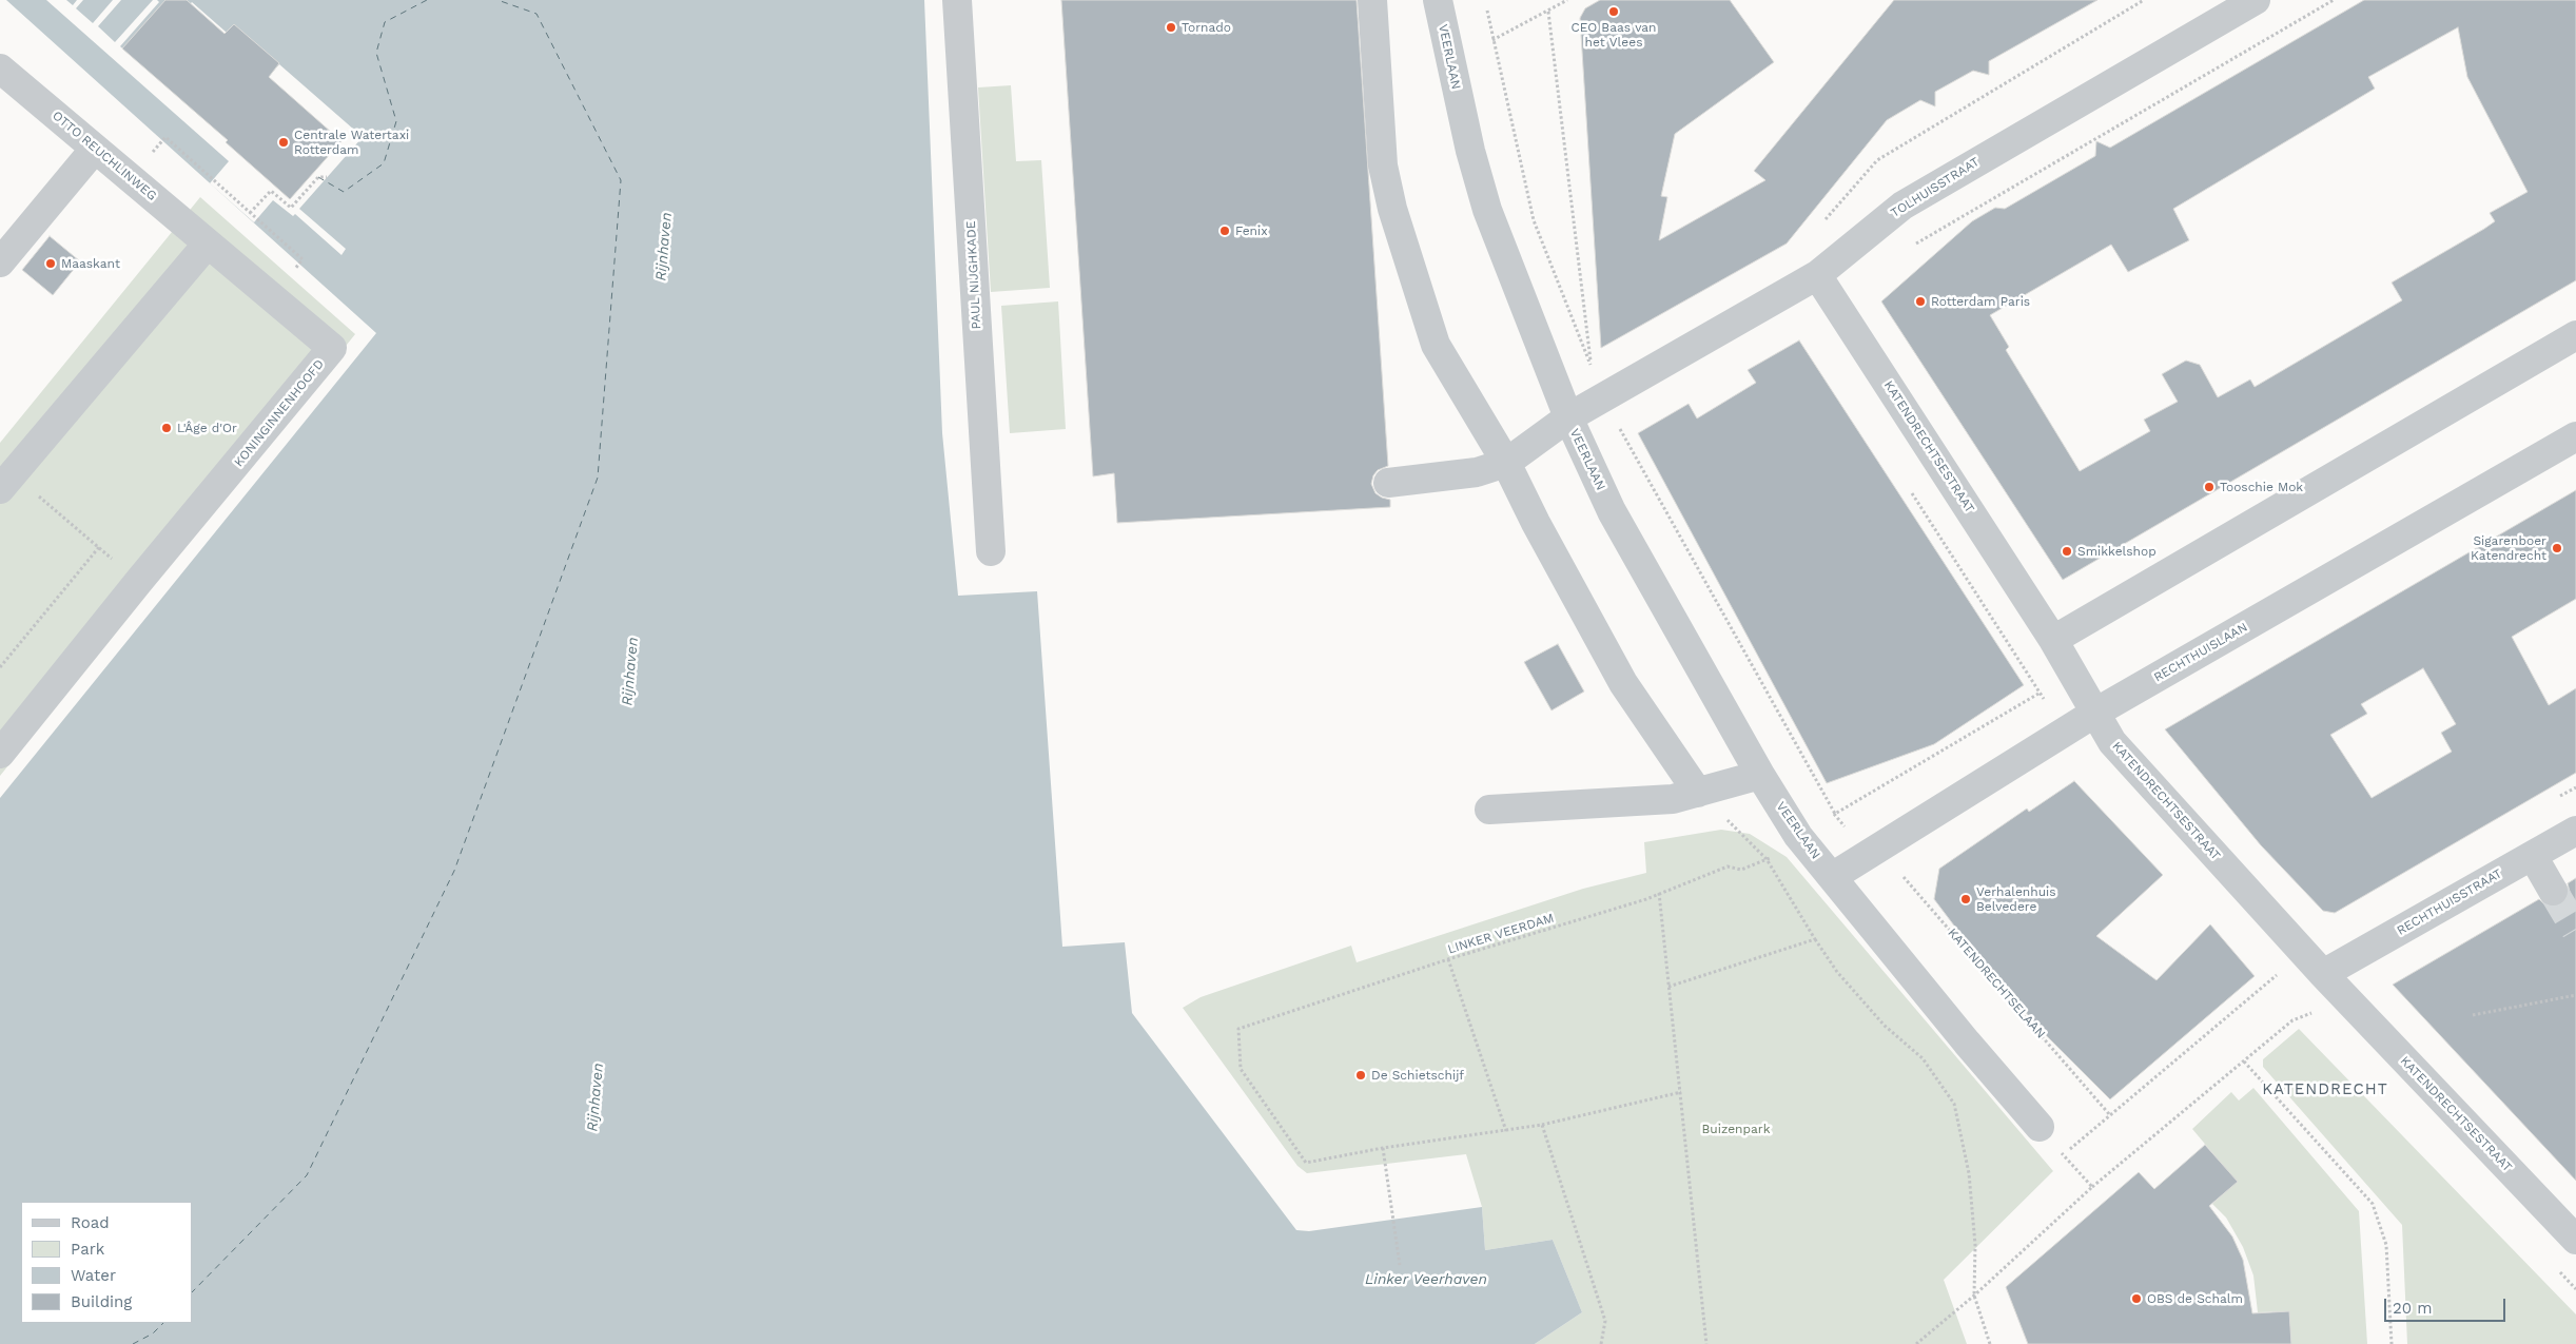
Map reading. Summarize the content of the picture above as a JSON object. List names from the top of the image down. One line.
{"streets":{"street":["VEERLAAN","OTTO REUCHLINWEG","TOLHUISSTRAAT","PAUL NIJGHKADE","KONINGINNENHOOFD","KATENDRECHTSESTRAAT","RECHTHUISLAAN","RECHTHUISSTRAAT"],"path":["LINKER VEERDAM","KATENDRECHTSELAAN"]},"crossings":[["VEERLAAN","TOLHUISSTRAAT"],["VEERLAAN","RECHTHUISLAAN"],["OTTO REUCHLINWEG","KONINGINNENHOOFD"],["TOLHUISSTRAAT","KATENDRECHTSESTRAAT"],["KATENDRECHTSESTRAAT","RECHTHUISLAAN"],["KATENDRECHTSESTRAAT","RECHTHUISSTRAAT"]],"districts":["KATENDRECHT"],"water":["Rijnhaven","Linker Veerhaven"],"parks":["Buizenpark"],"places":["CEO Baas van het Vlees","Tornado","Centrale Watertaxi Rotterdam","Fenix","Maaskant","Rotterdam Paris","L'Âge d'Or","Tooschie Mok","Sigarenboer Katendrecht","Smikkelshop","Verhalenhuis Belvedere","De Schietschijf","OBS de Schalm"],"legend":["Road","Park","Water","Building"],"scale_bar":"20 m"}
